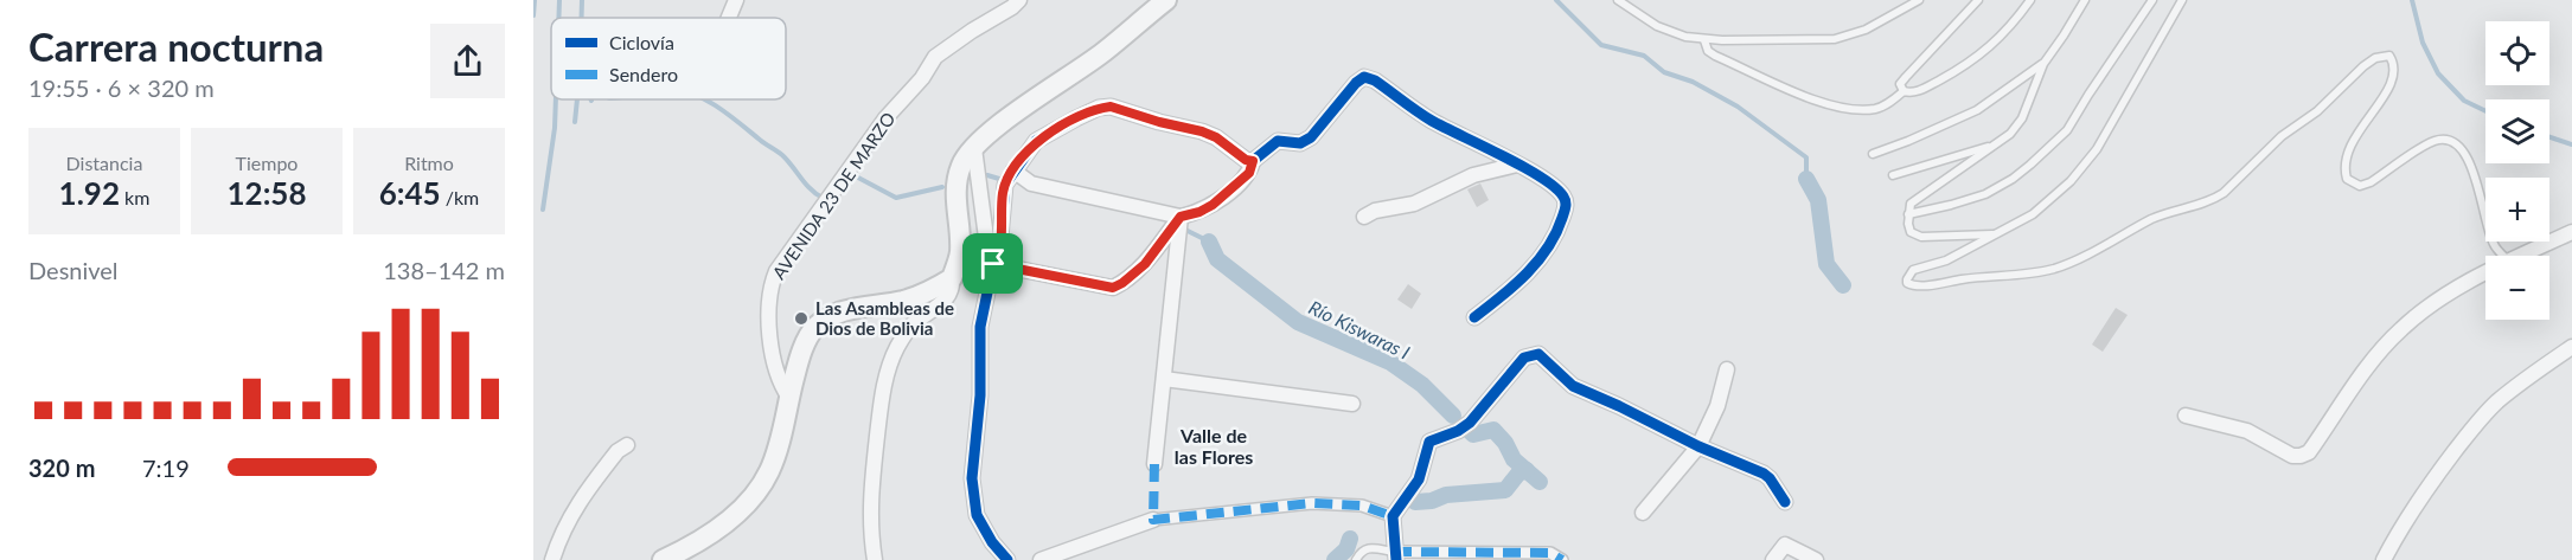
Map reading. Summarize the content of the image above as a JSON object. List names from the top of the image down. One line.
{"streets":{"street":["AVENIDA 23 DE MARZO"]},"districts":["Valle de las Flores"],"water":["Río Kiswaras I"],"places":["Las Asambleas de Dios de Bolivia"],"legend":["Ciclovía","Sendero"],"page":{"heading":["Carrera nocturna","19:55 · 6 × 320 m"],"map_buttons":["+","−"],"stats":[["Distancia","1.92 km"],["Tiempo","12:58"],["Ritmo","6:45 /km"]],"chart":["Desnivel","138–142 m"],"list":[{"name":"320 m","note":"7:19"}]}}
